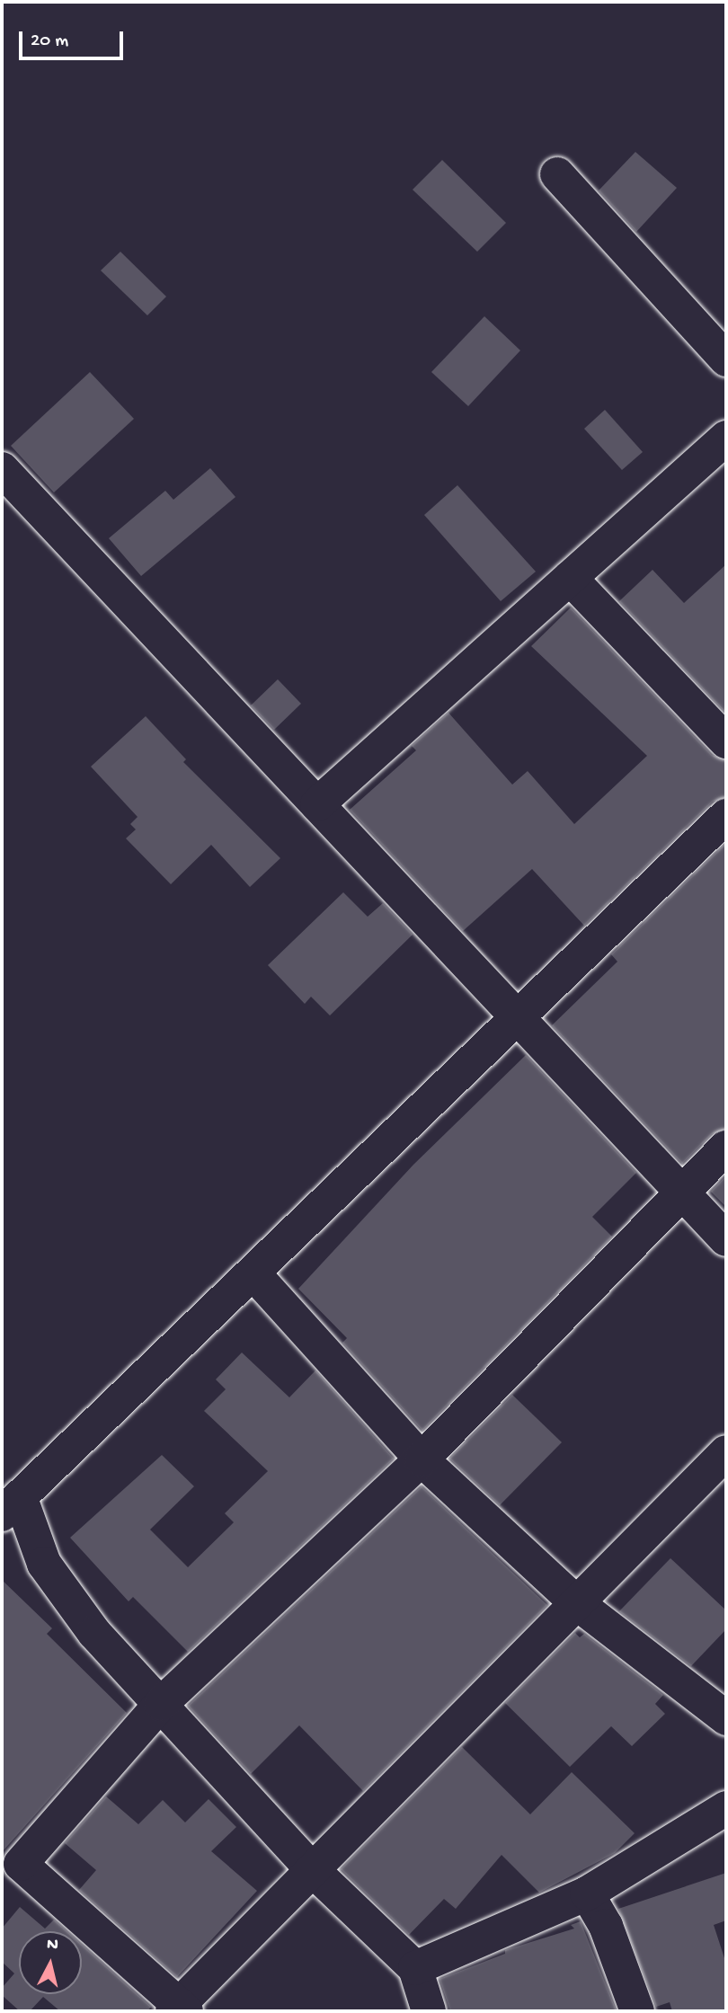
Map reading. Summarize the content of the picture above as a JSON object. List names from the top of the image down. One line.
{"scale_bar":"20 m","north":"top"}
